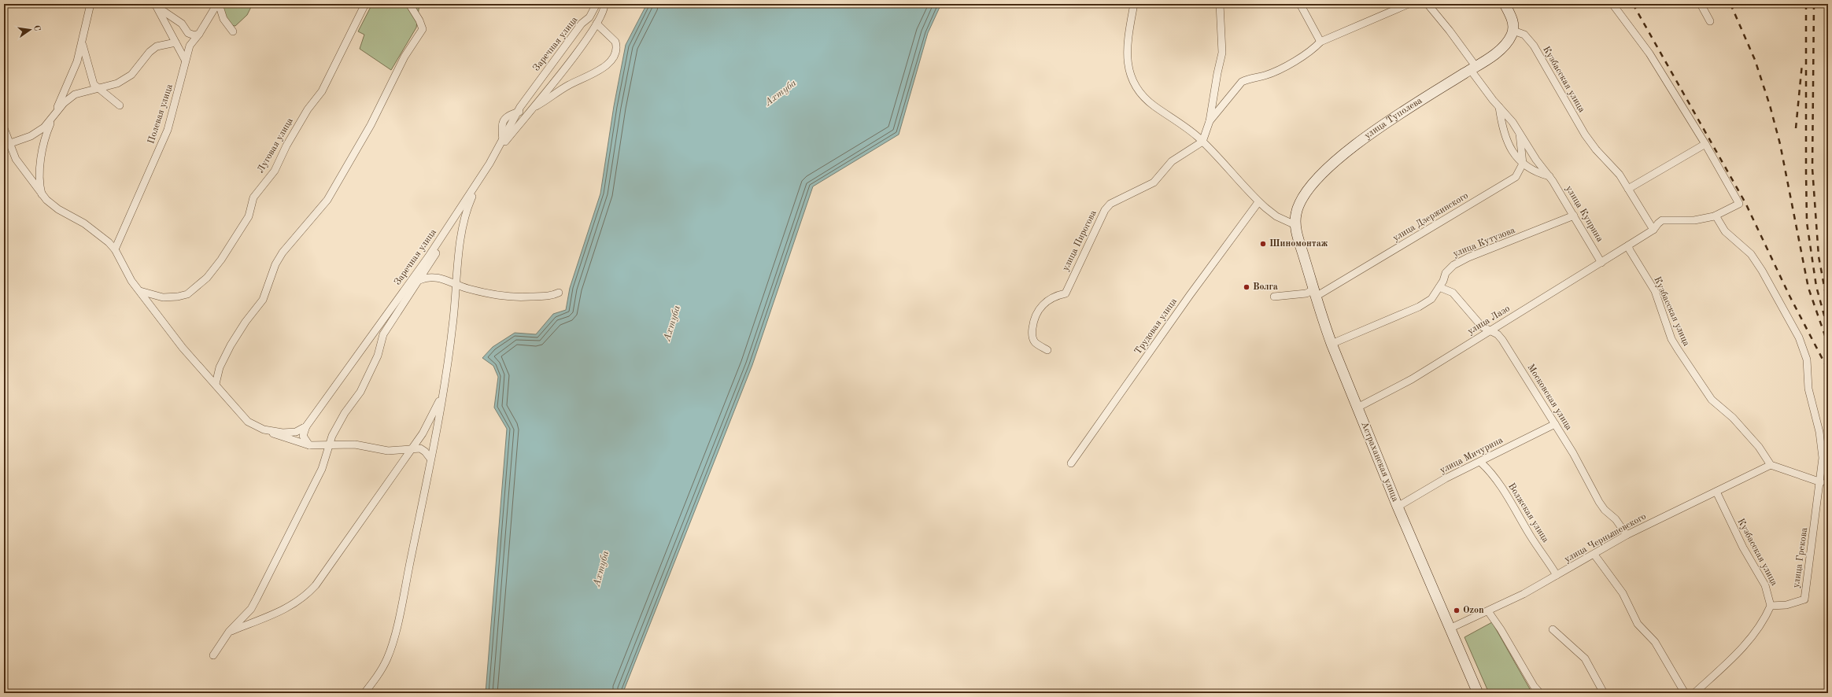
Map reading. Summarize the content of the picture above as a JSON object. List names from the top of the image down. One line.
{"streets":{"main road":["улица Туполева","Астраханская улица"],"street":["Заречная улица","Кузбасская улица","Полевая улица","Луговая улица","улица Куприна","улица Дзержинского","улица Пирогова","улица Кутузова","улица Лазо","Трудовая улица","Московская улица","улица Мичурина","Волжская улица","улица Чернышевского","улица Грекова"]},"crossings":[["Кузбасская улица","улица Туполева"],["Кузбасская улица","улица Лазо"],["Кузбасская улица","улица Чернышевского"],["Кузбасская улица","улица Грекова"],["улица Туполева","улица Куприна"],["улица Туполева","Астраханская улица"],["улица Куприна","улица Дзержинского"],["улица Куприна","улица Кутузова"],["улица Куприна","улица Лазо"],["улица Дзержинского","Астраханская улица"],["улица Кутузова","Московская улица"],["улица Кутузова","Астраханская улица"],["улица Лазо","Московская улица"],["улица Лазо","Астраханская улица"],["Московская улица","улица Мичурина"],["Московская улица","улица Чернышевского"],["улица Мичурина","Астраханская улица"],["улица Мичурина","Волжская улица"],["Астраханская улица","улица Чернышевского"],["Волжская улица","улица Чернышевского"]],"water":["Ахтуба"],"places":["Шиномонтаж","Волга","Ozon"],"north":"right"}
